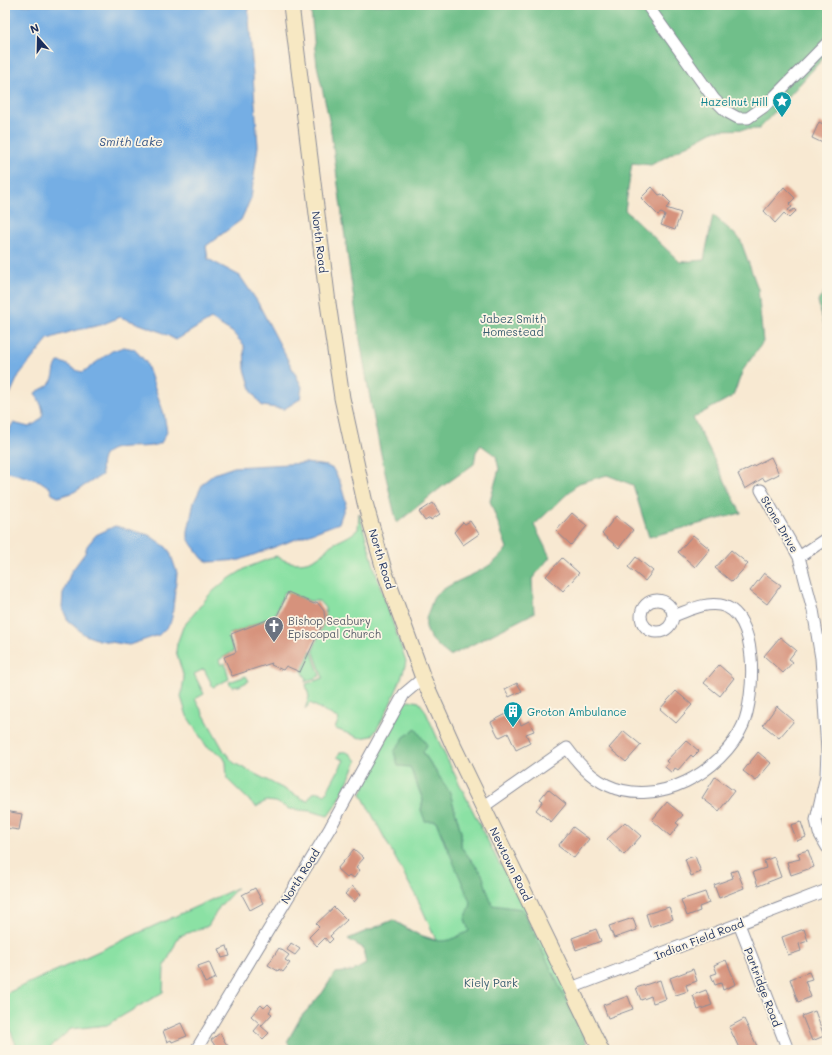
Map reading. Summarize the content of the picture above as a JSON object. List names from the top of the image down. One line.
{"streets":{"main road":["North Road","Newtown Road"],"street":["Stone Drive","Indian Field Road","Partridge Road"]},"crossings":[["North Road","Newtown Road"],["Newtown Road","Indian Field Road"],["Indian Field Road","Partridge Road"]],"water":["Smith Lake"],"parks":["Jabez Smith Homestead","Kiely Park"],"places":{"place":["Hazelnut Hill"],"church":["Bishop Seabury Episcopal Church"],"building":["Groton Ambulance"]},"north":"top"}
